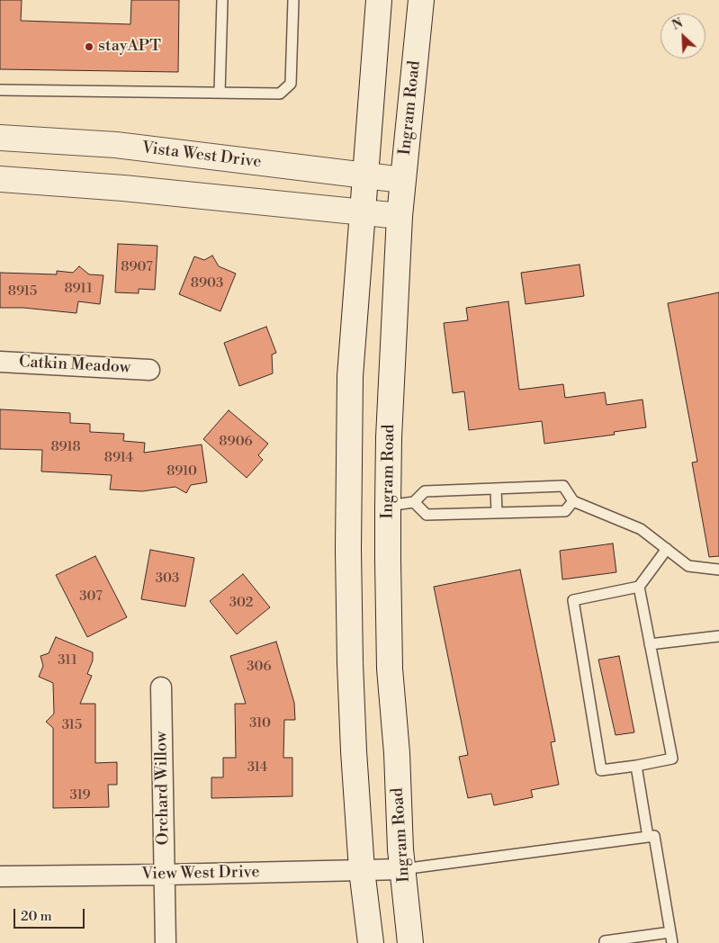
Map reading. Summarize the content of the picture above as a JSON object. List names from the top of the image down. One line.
{"streets":{"main road":["Ingram Road","Vista West Drive"],"street":["Catkin Meadow","Orchard Willow","View West Drive"]},"crossings":[["Ingram Road","Vista West Drive"],["Ingram Road","View West Drive"],["Orchard Willow","View West Drive"]],"places":["stayAPT"],"house_numbers":["8907","8903","8911","8915","8906","8918","8914","8910","303","307","302","311","306","310","315","314","319"],"scale_bar":"20 m","north":"top left"}
